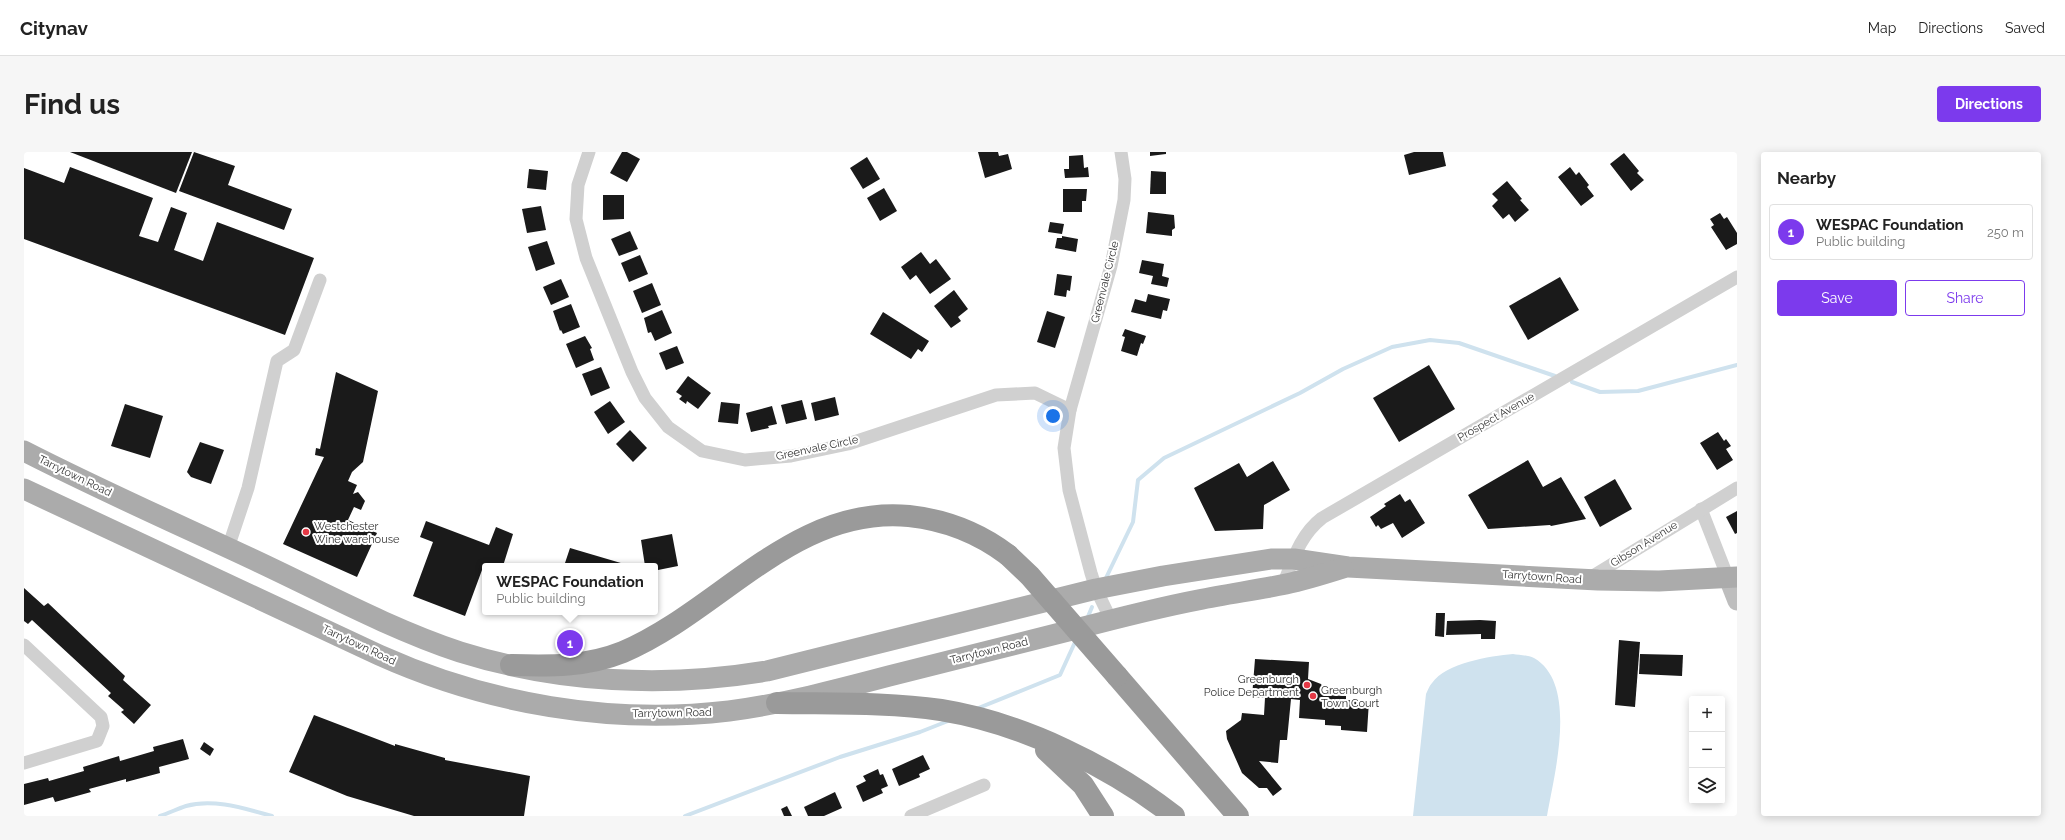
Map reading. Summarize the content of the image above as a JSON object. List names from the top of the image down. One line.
{"streets":{"main road":["Tarrytown Road"],"street":["Greenvale Circle","Prospect Avenue","Gibson Avenue"]},"crossings":[["Greenvale Circle","Tarrytown Road"],["Prospect Avenue","Tarrytown Road"],["Tarrytown Road","Gibson Avenue"]],"places":["Westchester Wine warehouse","Greenburgh Police Department","Greenburgh Town Court"],"page":{"header":"Citynav","nav":["Map","Directions","Saved"],"buttons":["Directions",["Save","Share"]],"title":"Find us","heading":"Nearby","list":[{"mark":"1","name":"WESPAC Foundation","note":"Public building","value":"250 m"}],"popup":["WESPAC Foundation","Public building"],"pins":"1","map_buttons":["+","−"]}}
